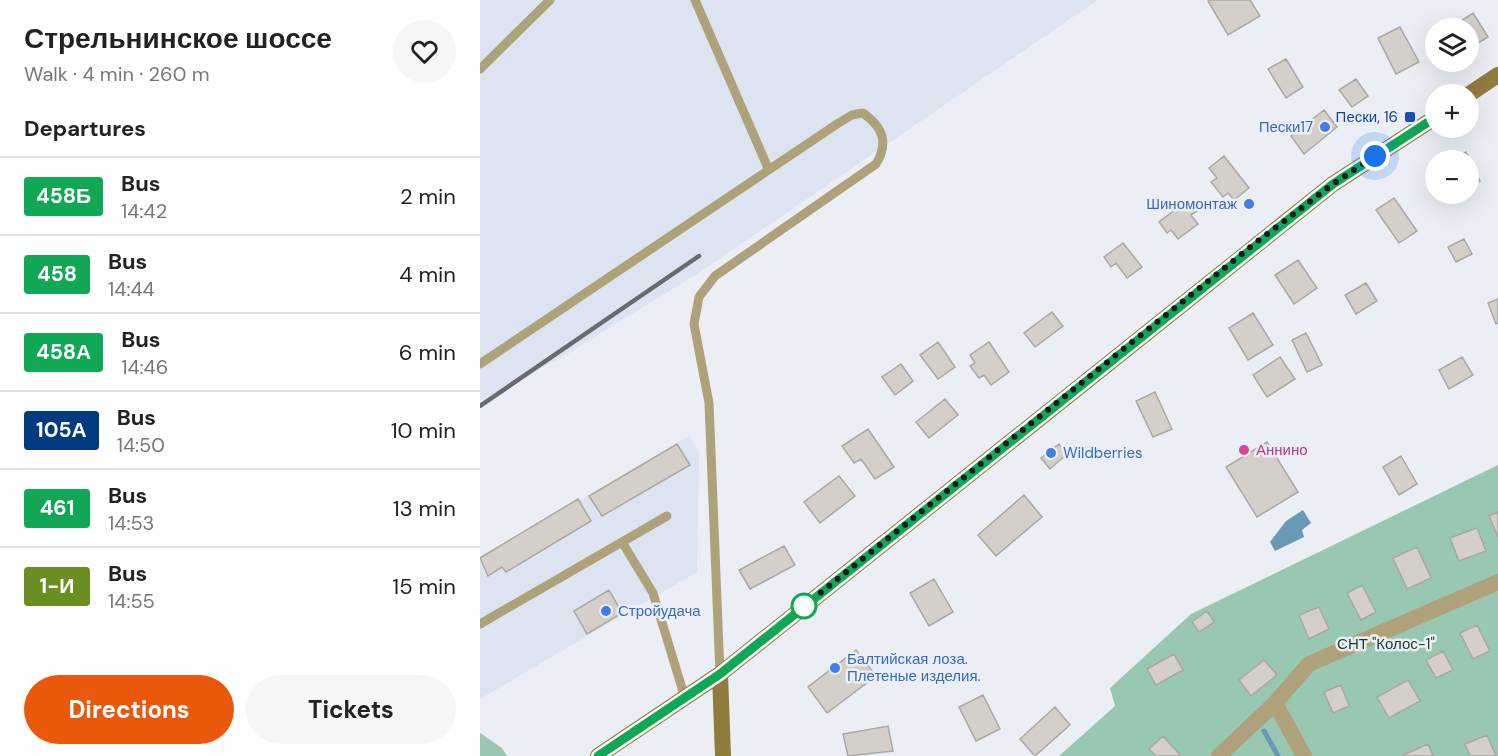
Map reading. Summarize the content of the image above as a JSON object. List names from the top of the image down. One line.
{"parks":["СНТ \"Колос-1\""],"places":{"transit":["Пески, 16"],"other":["Пески17","Шиномонтаж","Аннино","Wildberries","Стройудача","Балтийская лоза. Плетеные изделия."]},"lines":["bus line 458Б"],"page":{"heading":[["Стрельнинское шоссе","Walk · 4 min · 260 m"],"Departures"],"map_buttons":["+","−"],"list":[{"mark":"458Б","name":"Bus","note":"14:42","value":"2 min"},{"mark":"458","name":"Bus","note":"14:44","value":"4 min"},{"mark":"458А","name":"Bus","note":"14:46","value":"6 min"},{"mark":"105А","name":"Bus","note":"14:50","value":"10 min"},{"mark":"461","name":"Bus","note":"14:53","value":"13 min"},{"mark":"1-И","name":"Bus","note":"14:55","value":"15 min"}],"buttons":["Directions","Tickets"]}}
